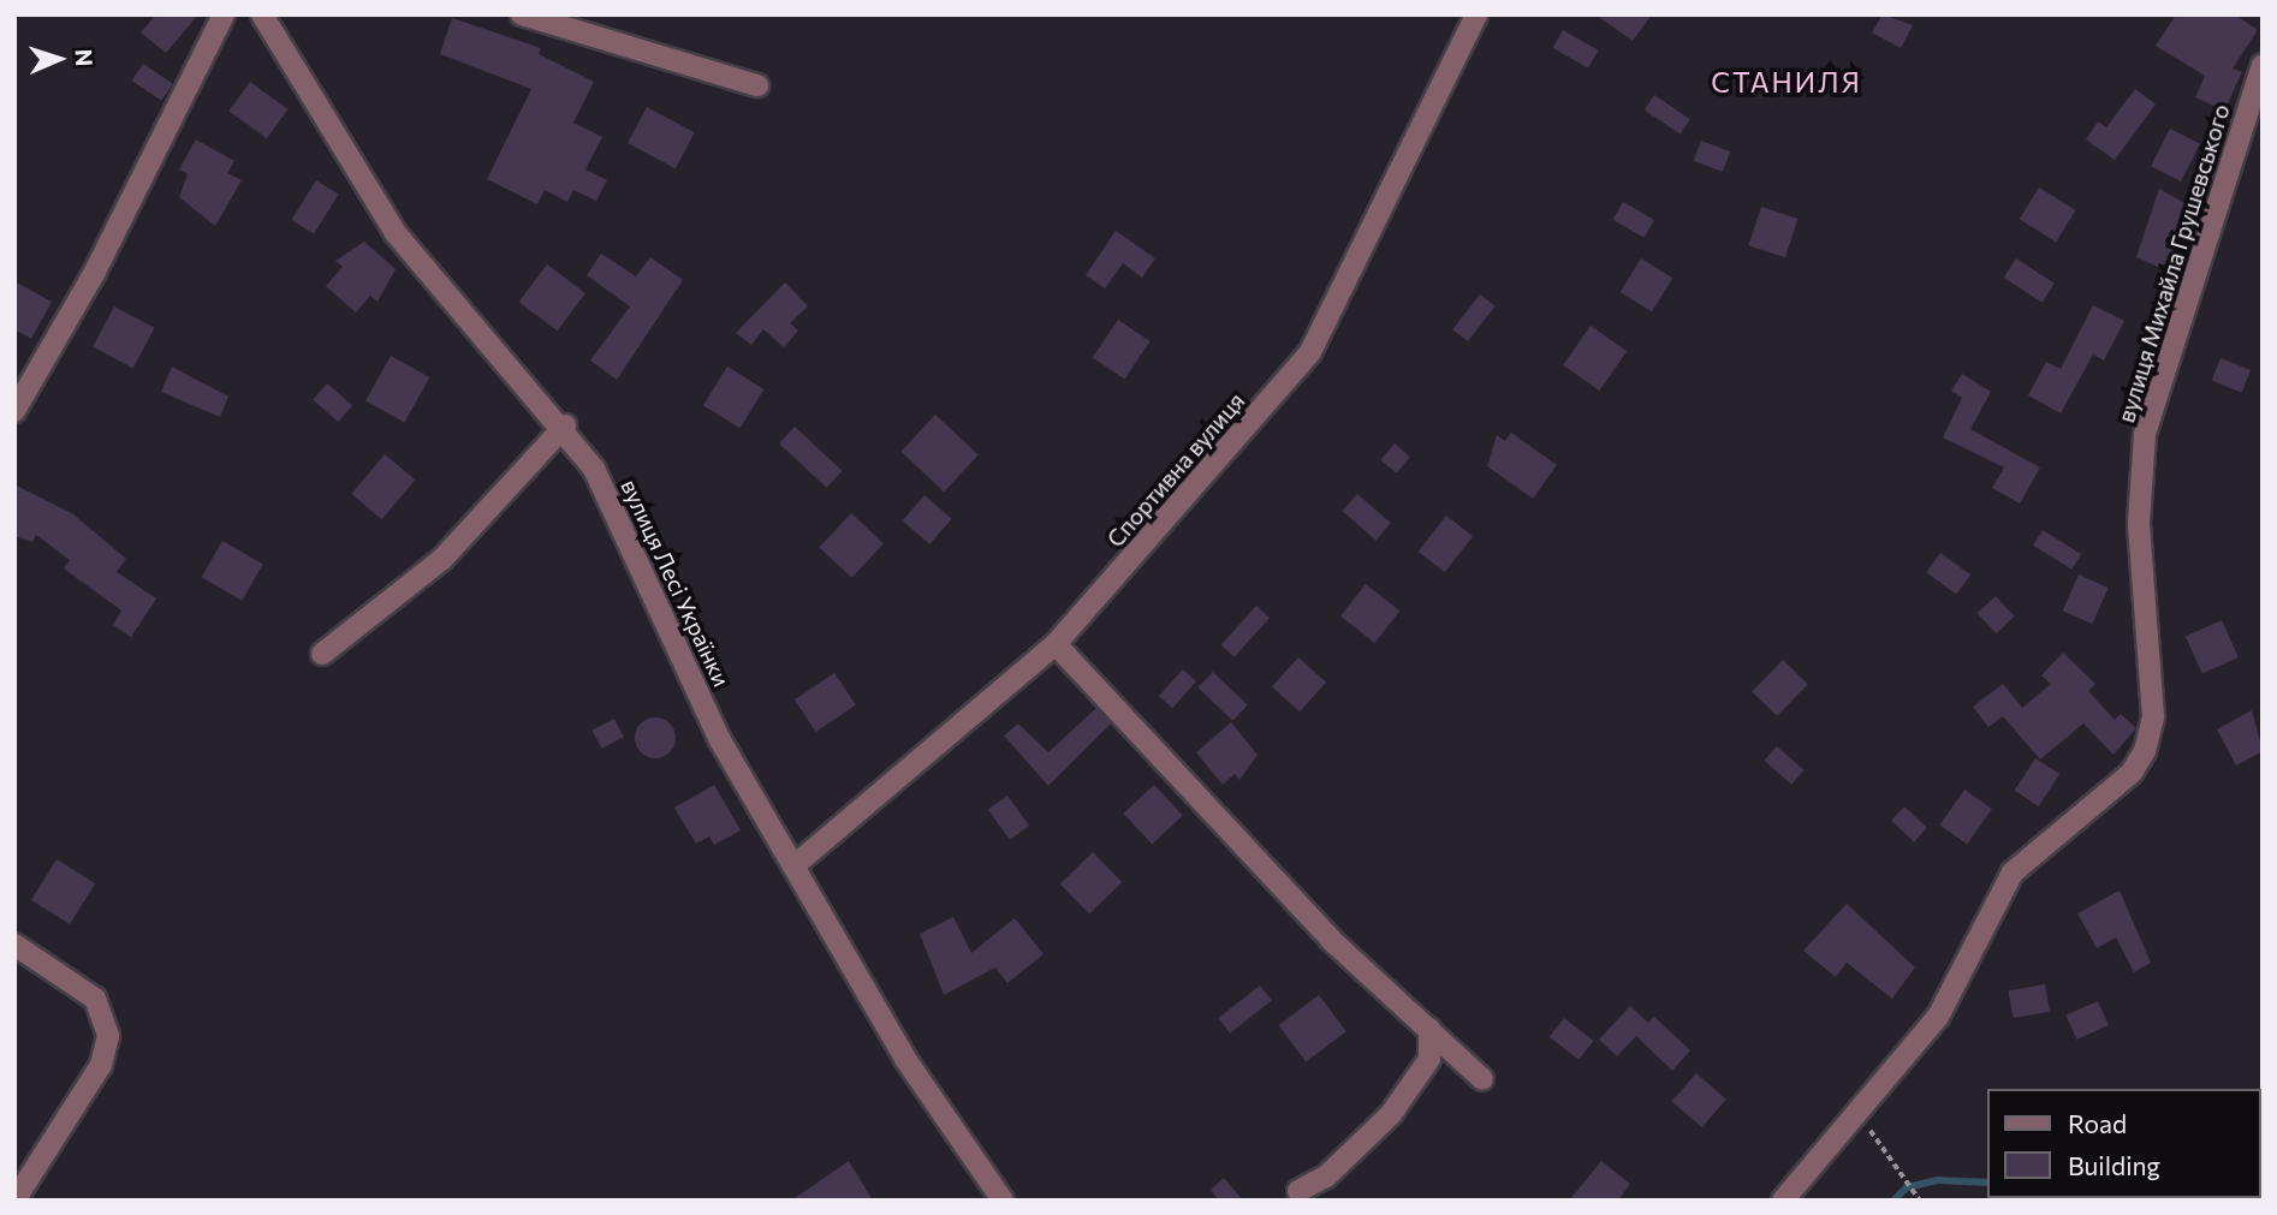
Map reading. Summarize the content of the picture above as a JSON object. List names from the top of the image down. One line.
{"streets":{"street":["вулиця Михайла Грушевського","Спортивна вулиця","вулиця Лесі Українки"]},"crossings":[["Спортивна вулиця","вулиця Лесі Українки"]],"districts":["СТАНИЛЯ"],"legend":["Road","Building"],"north":"right"}
